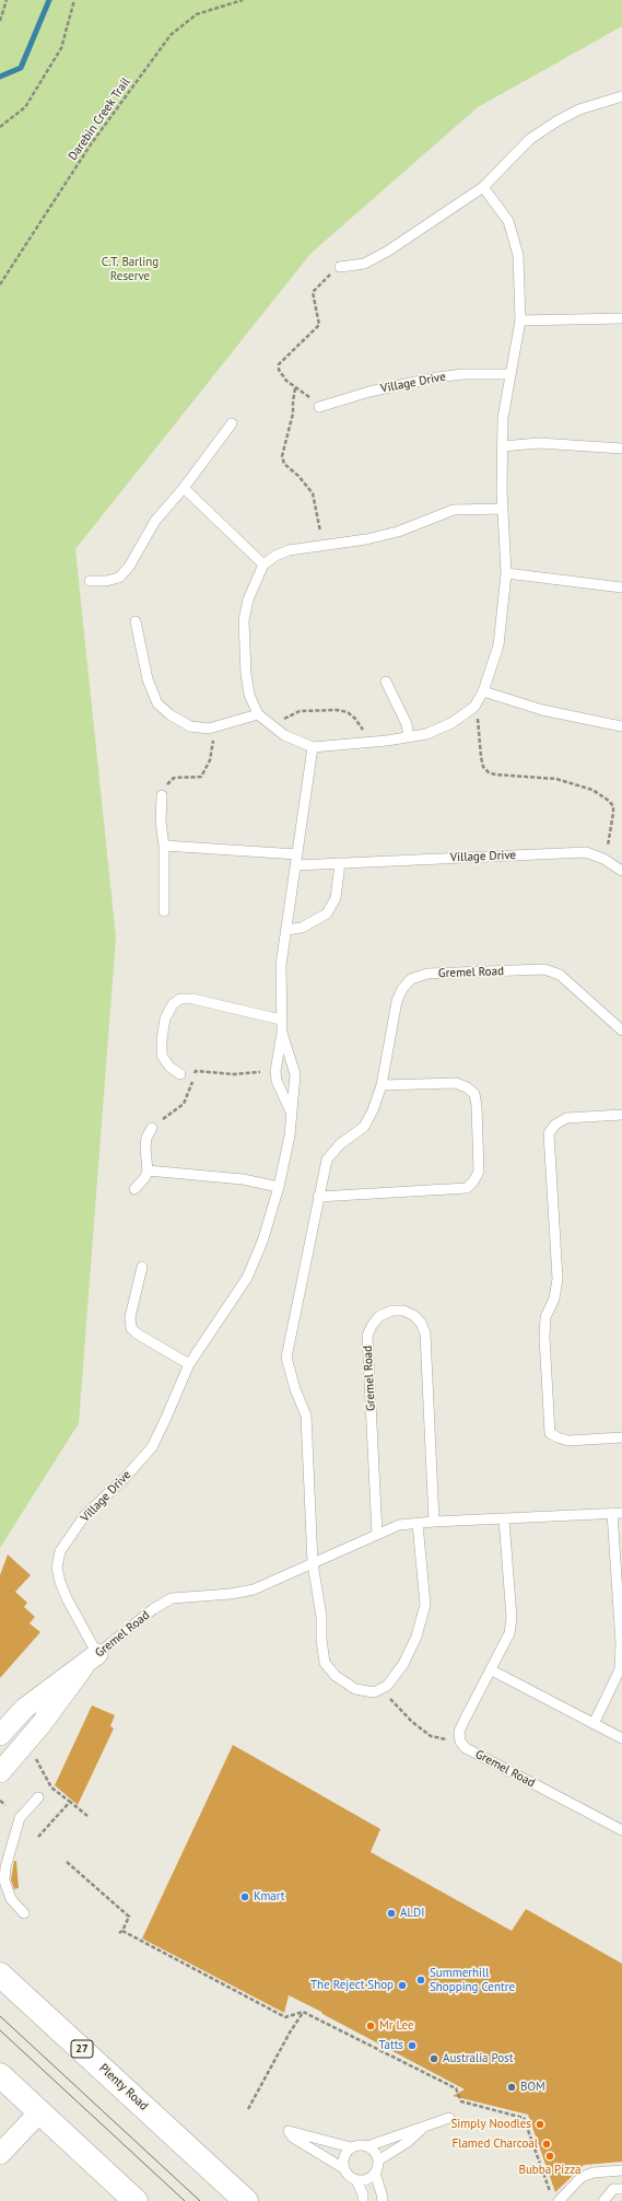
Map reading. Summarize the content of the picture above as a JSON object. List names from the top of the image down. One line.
{"streets":{"highway":["27","Plenty Road"],"street":["Gremel Road"],"lane":["Village Drive"],"path":["Darebin Creek Trail"]},"crossings":[["Village Drive","Gremel Road"]],"parks":["C.T. Barling Reserve"],"places":["Kmart","ALDI","Summerhill Shopping Centre","The Reject Shop","Mr Lee","Tatts","Australia Post","BOM","Simply Noodles","Flamed Charcoal","Bubba Pizza"]}
